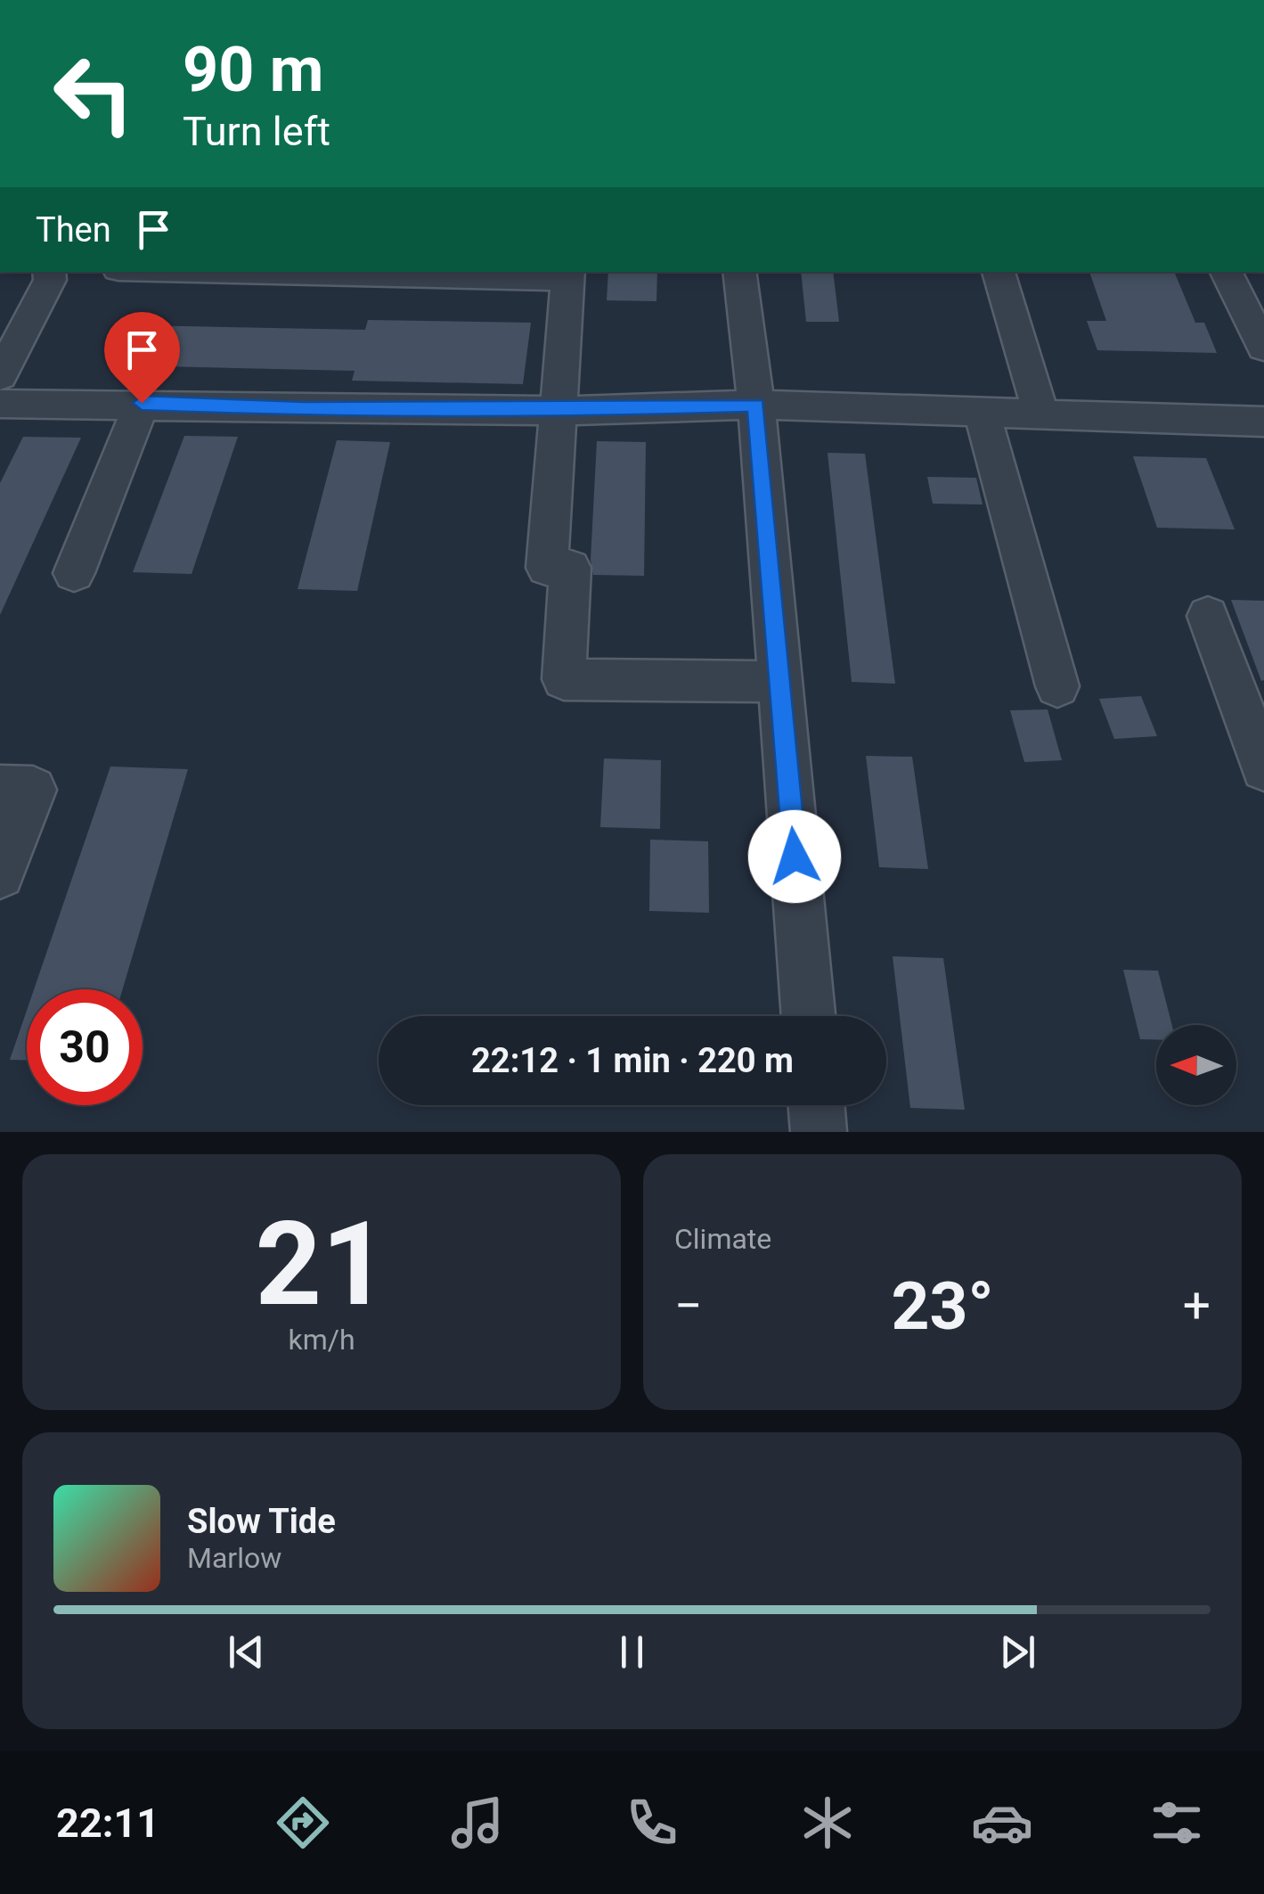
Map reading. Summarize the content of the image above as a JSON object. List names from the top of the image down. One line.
{"north":"left","page":{"turn":["90 m","Turn left"],"then":"Then","limit":"30","trip":"22:12 · 1 min · 220 m","tile":[["21","km/h"],"Climate"],"heat":["−","23°","+"],"song":["Slow Tide","Marlow"],"tabs":"22:11"}}
